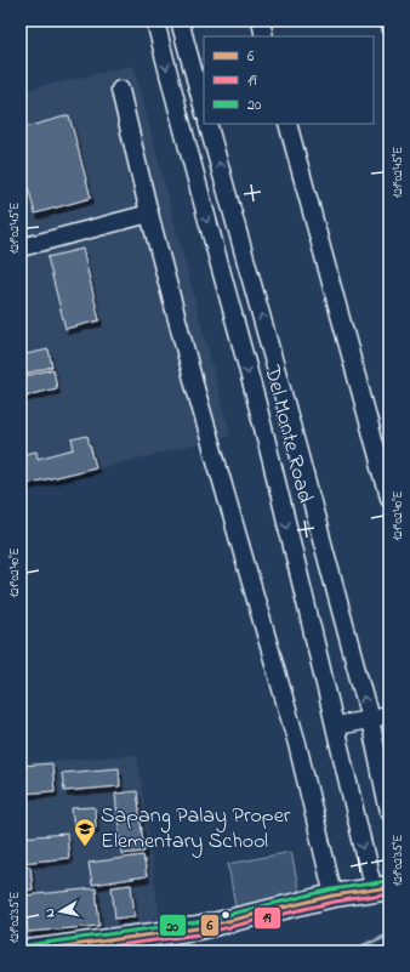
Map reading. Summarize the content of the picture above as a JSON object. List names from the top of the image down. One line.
{"streets":{"street":["Del Monte Road"]},"places":{"school or university":["Sapang Palay Proper Elementary School"]},"lines":["transit line 20","transit line 6","transit line 19"],"legend":["6","19","20"],"north":"left","coordinates":["121°02'45\"E","121°02'40\"E","121°02'35\"E"]}
